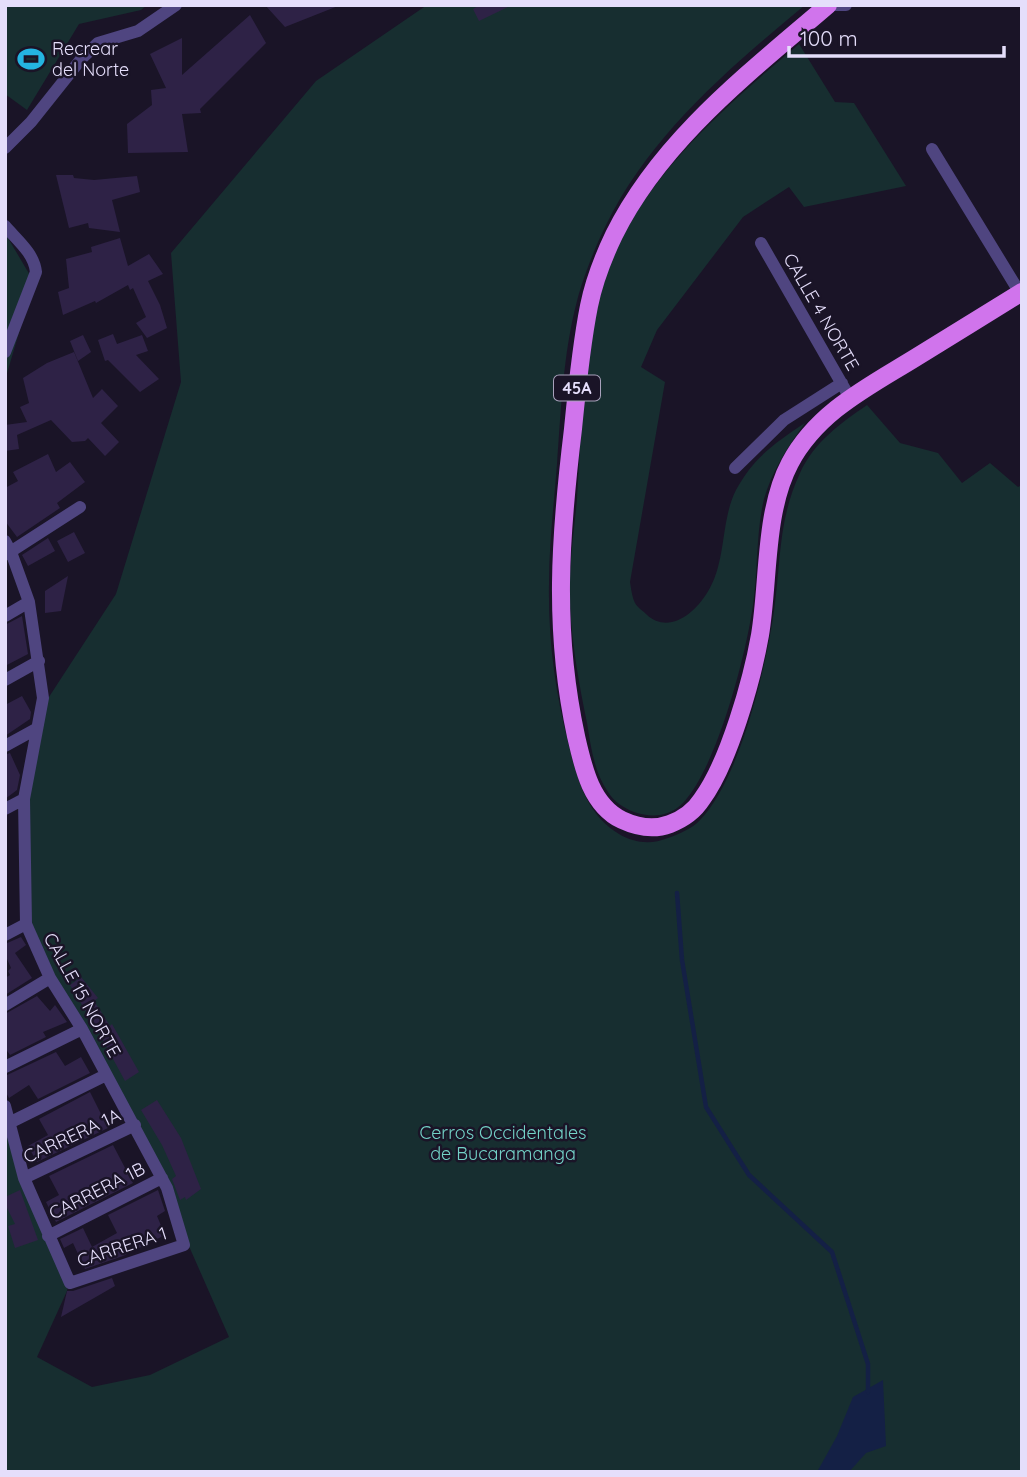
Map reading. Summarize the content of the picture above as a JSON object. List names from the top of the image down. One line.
{"streets":{"main road":["45A"],"street":["CALLE 4 NORTE","CALLE 15 NORTE","CARRERA 1A","CARRERA 1B","CARRERA 1"]},"crossings":[["CALLE 4 NORTE","45A"],["CALLE 15 NORTE","CARRERA 1A"],["CALLE 15 NORTE","CARRERA 1B"],["CALLE 15 NORTE","CARRERA 1"],["CARRERA 1B","CARRERA 1"]],"parks":["Cerros Occidentales de Bucaramanga"],"places":{"sports":["Recrear del Norte"]},"scale_bar":"100 m"}
